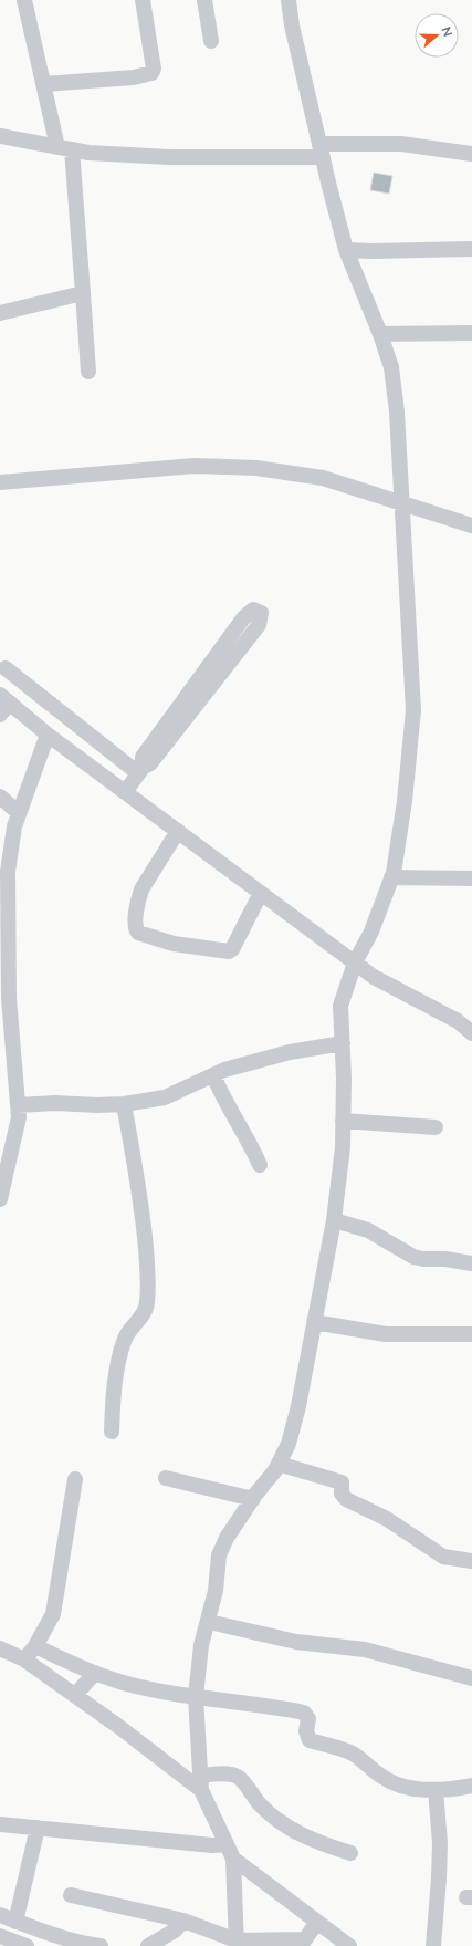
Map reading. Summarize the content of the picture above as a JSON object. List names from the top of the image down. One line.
{"north":"right"}
